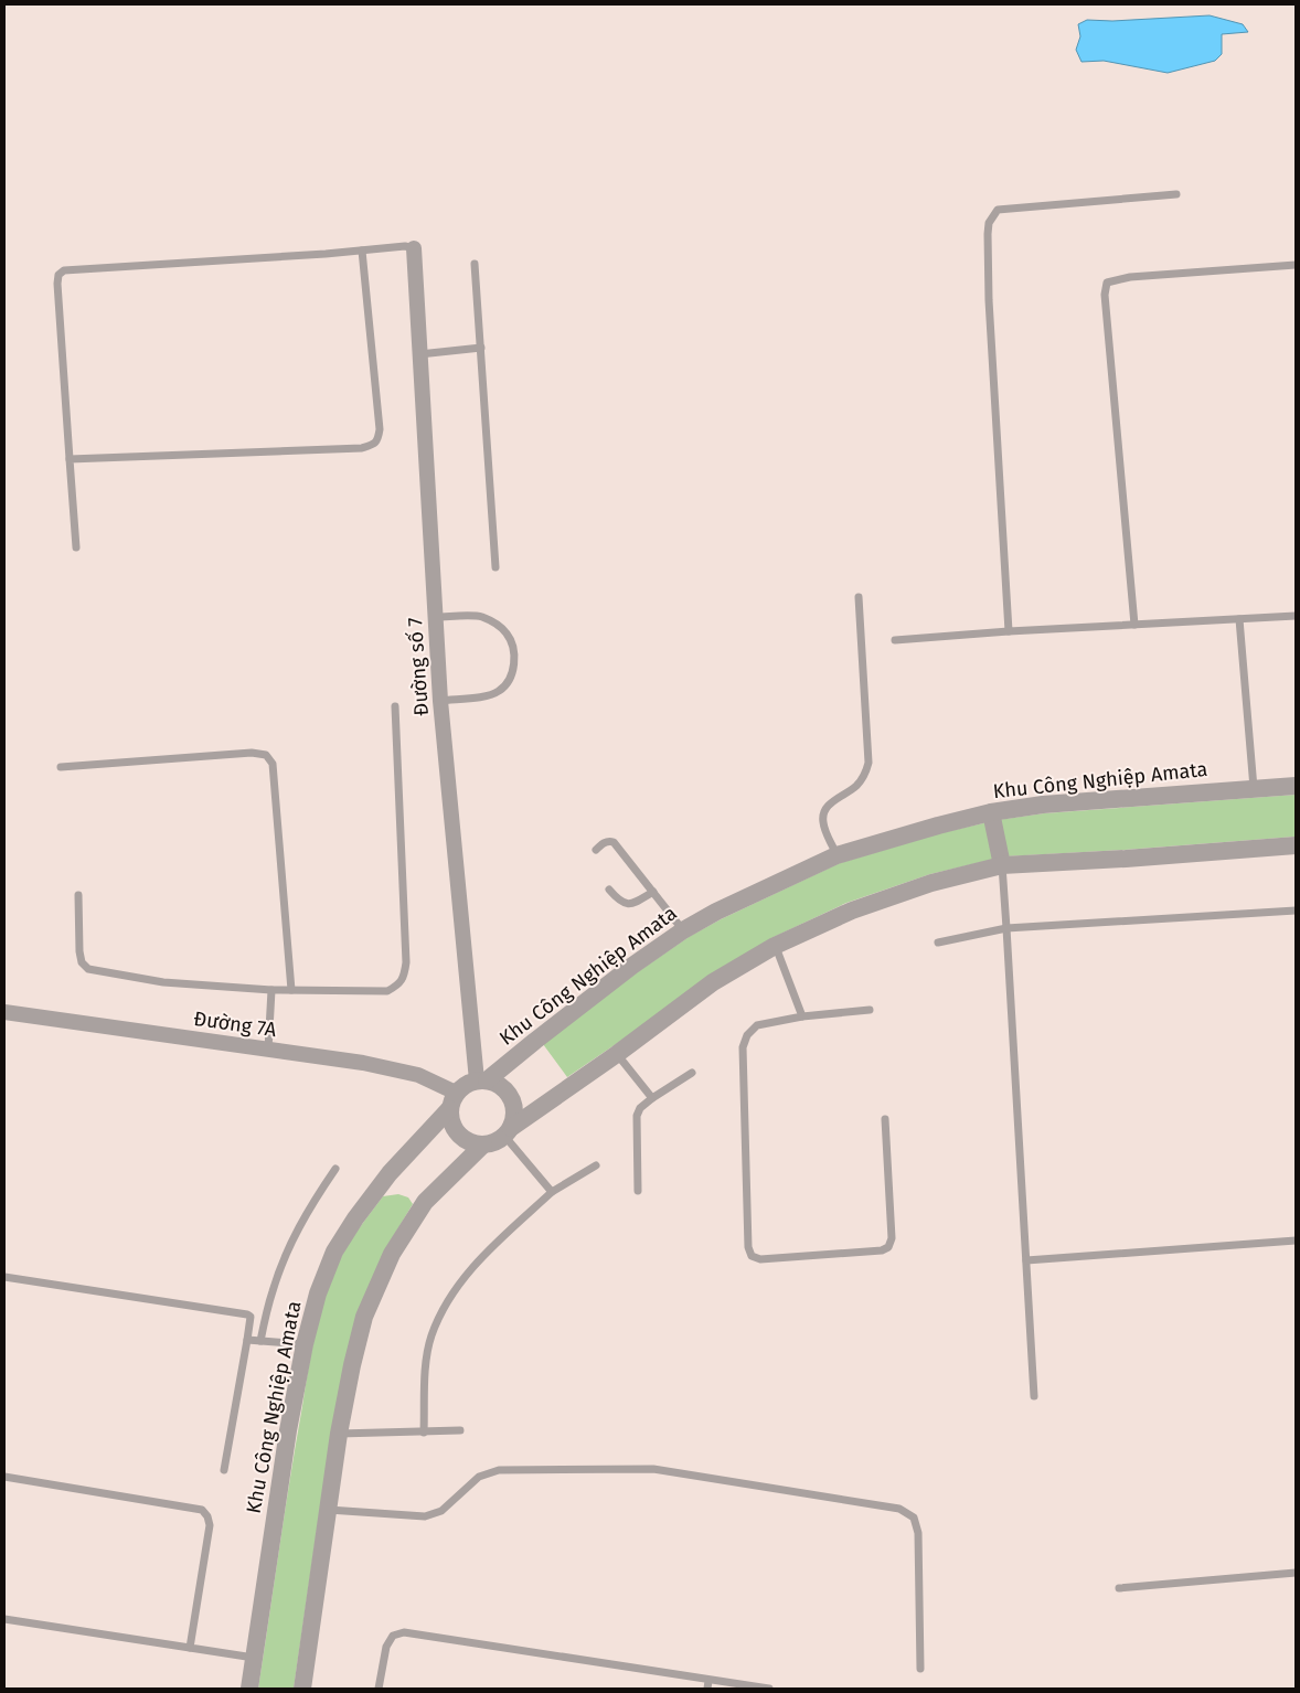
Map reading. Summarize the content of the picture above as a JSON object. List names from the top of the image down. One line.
{"streets":{"street":["Đường số 7","Khu Công Nghiệp Amata","Đường 7A"]},"crossings":[["Đường số 7","Khu Công Nghiệp Amata"],["Đường số 7","Đường 7A"],["Khu Công Nghiệp Amata","Đường 7A"]]}
